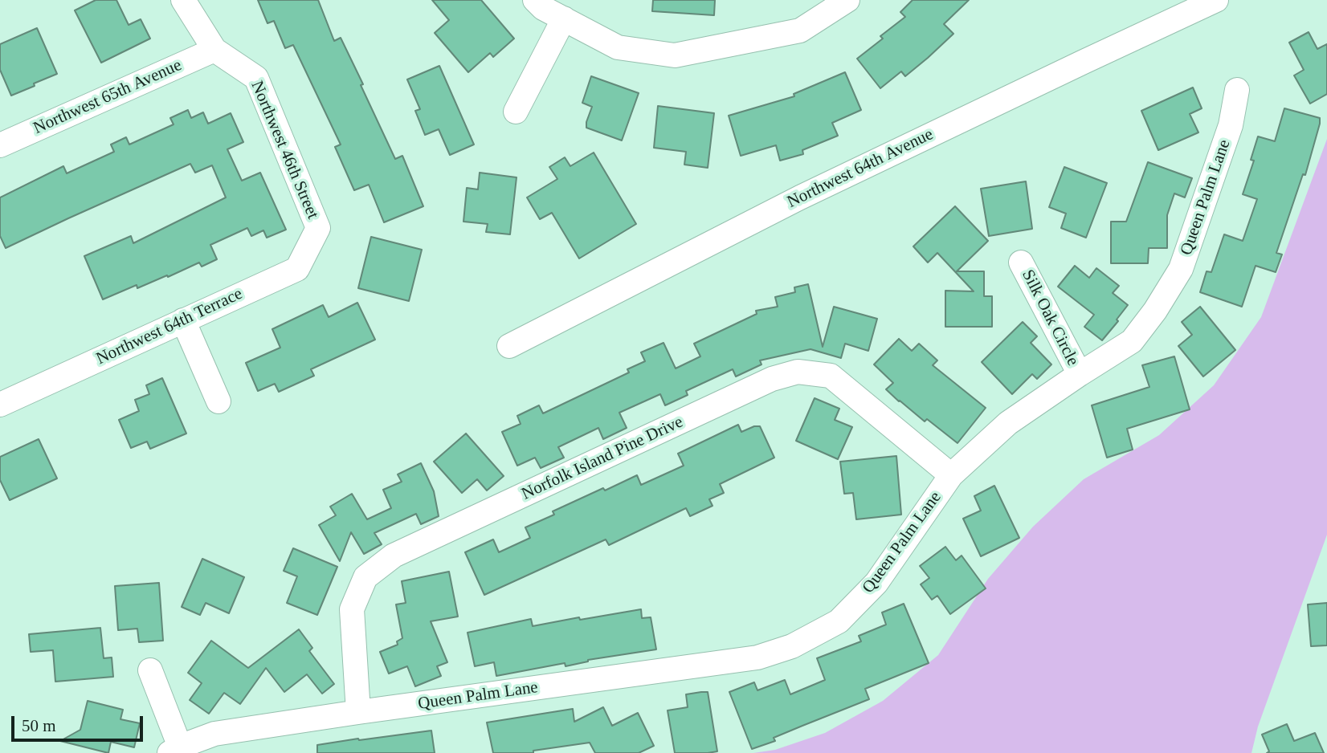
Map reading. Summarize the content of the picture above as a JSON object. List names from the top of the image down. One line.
{"streets":{"street":["Northwest 65th Avenue","Northwest 46th Street","Northwest 64th Avenue","Queen Palm Lane","Silk Oak Circle","Northwest 64th Terrace","Norfolk Island Pine Drive"]},"crossings":[["Northwest 65th Avenue","Northwest 46th Street"],["Northwest 46th Street","Northwest 64th Terrace"],["Queen Palm Lane","Silk Oak Circle"],["Queen Palm Lane","Norfolk Island Pine Drive"]],"scale_bar":"50 m"}
